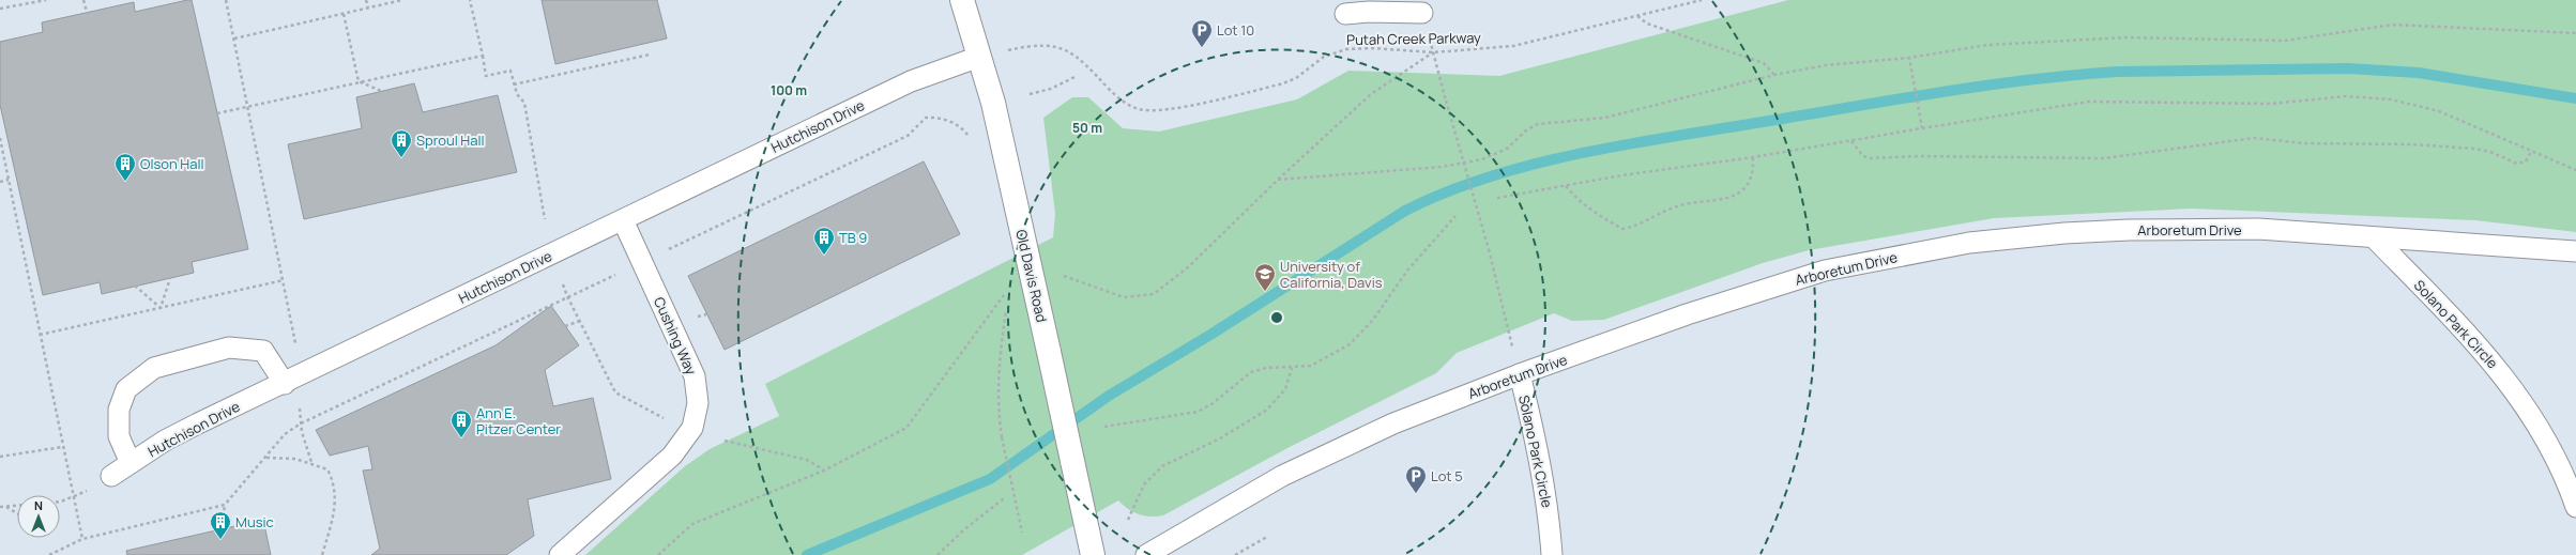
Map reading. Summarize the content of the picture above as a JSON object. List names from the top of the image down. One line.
{"streets":{"street":["Old Davis Road"],"lane":["Hutchison Drive","Arboretum Drive","Solano Park Circle","Cushing Way"],"path":["Putah Creek Parkway"]},"crossings":[["Putah Creek Parkway","Hutchison Drive"],["Putah Creek Parkway","Old Davis Road"],["Hutchison Drive","Old Davis Road"],["Hutchison Drive","Cushing Way"],["Arboretum Drive","Solano Park Circle"]],"places":{"parking":["Lot 10","Lot 5"],"building":["Sproul Hall","Olson Hall","TB 9","Ann E. Pitzer Center","Music"],"school or university":["University of California, Davis"]},"north":"top","rings":["100 m","50 m"]}
